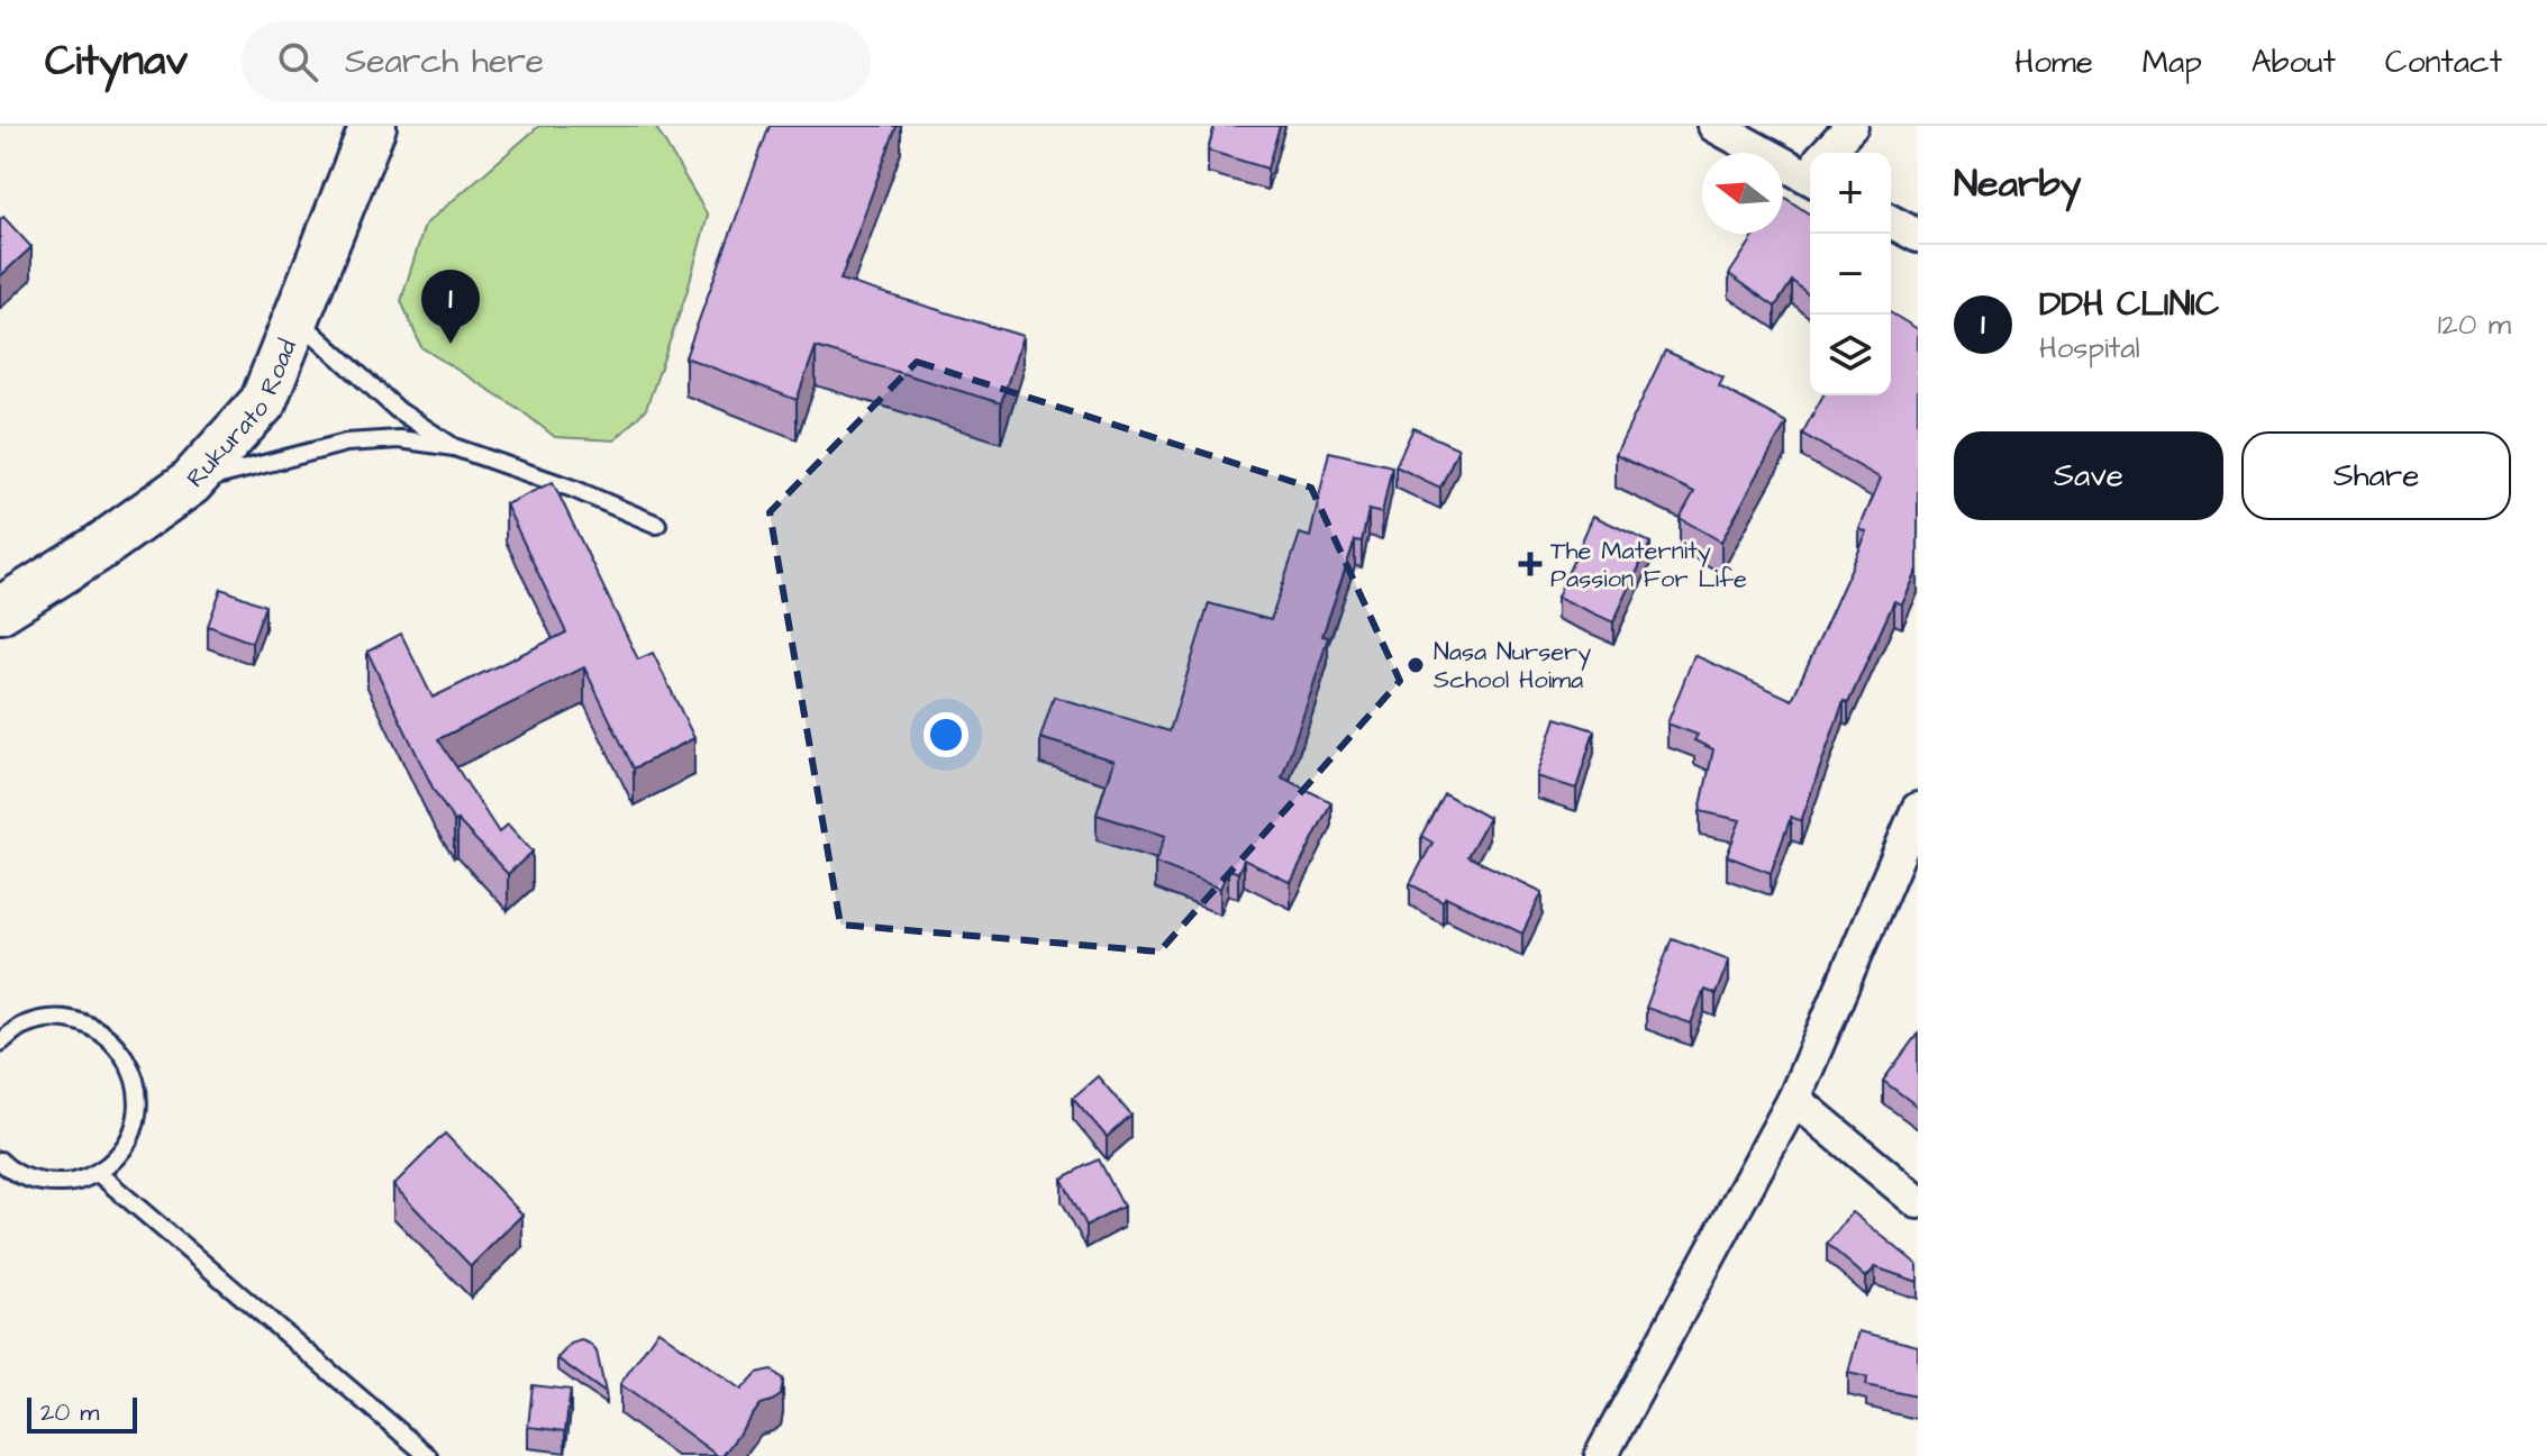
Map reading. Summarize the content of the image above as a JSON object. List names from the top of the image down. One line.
{"streets":{"street":["Rukurato Road"]},"places":{"health":["The Maternity Passion For Life"],"other":["Nasa Nursery School Hoima"]},"scale_bar":"20 m","north":"left","page":{"header":"Citynav","search":"Search here","nav":["Home","Map","About","Contact"],"heading":"Nearby","map_buttons":["+","−"],"list":[{"mark":"1","name":"DDH CLINIC","note":"Hospital","value":"120 m"}],"pins":"1","buttons":["Save","Share"],"scale":"20 m"}}
